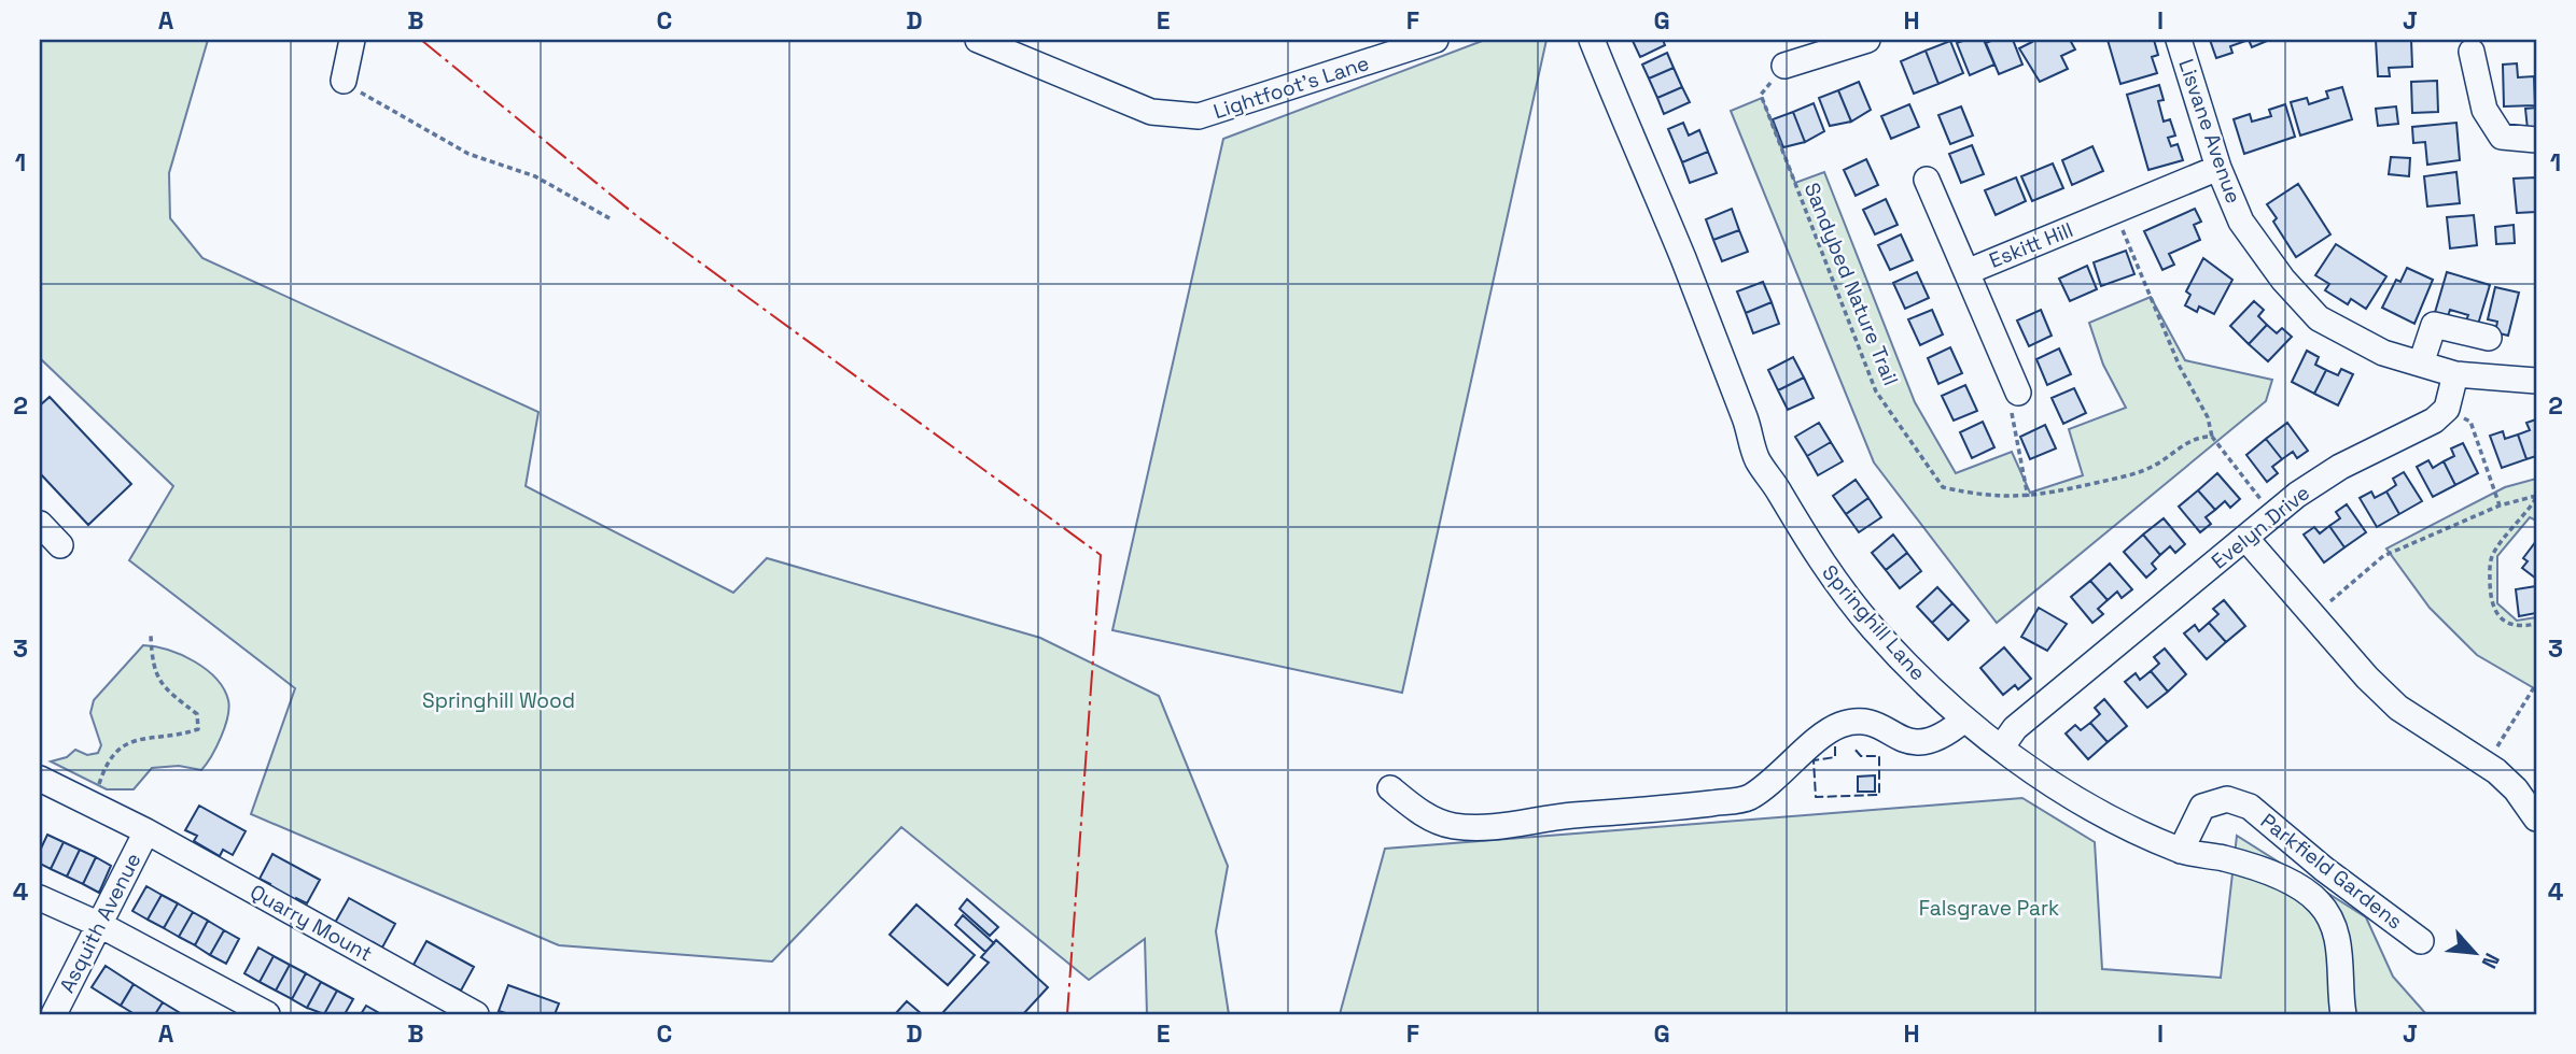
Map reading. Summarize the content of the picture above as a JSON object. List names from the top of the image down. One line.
{"streets":{"street":["Lightfoot's Lane","Lisvane Avenue","Eskitt Hill","Evelyn Drive","Springhill Lane","Parkfield Gardens","Asquith Avenue","Quarry Mount"],"path":["Sandybed Nature Trail"]},"crossings":[["Lisvane Avenue","Eskitt Hill"],["Evelyn Drive","Springhill Lane"],["Springhill Lane","Parkfield Gardens"],["Asquith Avenue","Quarry Mount"]],"parks":["Springhill Wood","Falsgrave Park"],"north":"bottom right","grid":{"columns":["A","B","C","D","E","F","G","H","I","J"],"rows":["1","2","3","4"]}}
